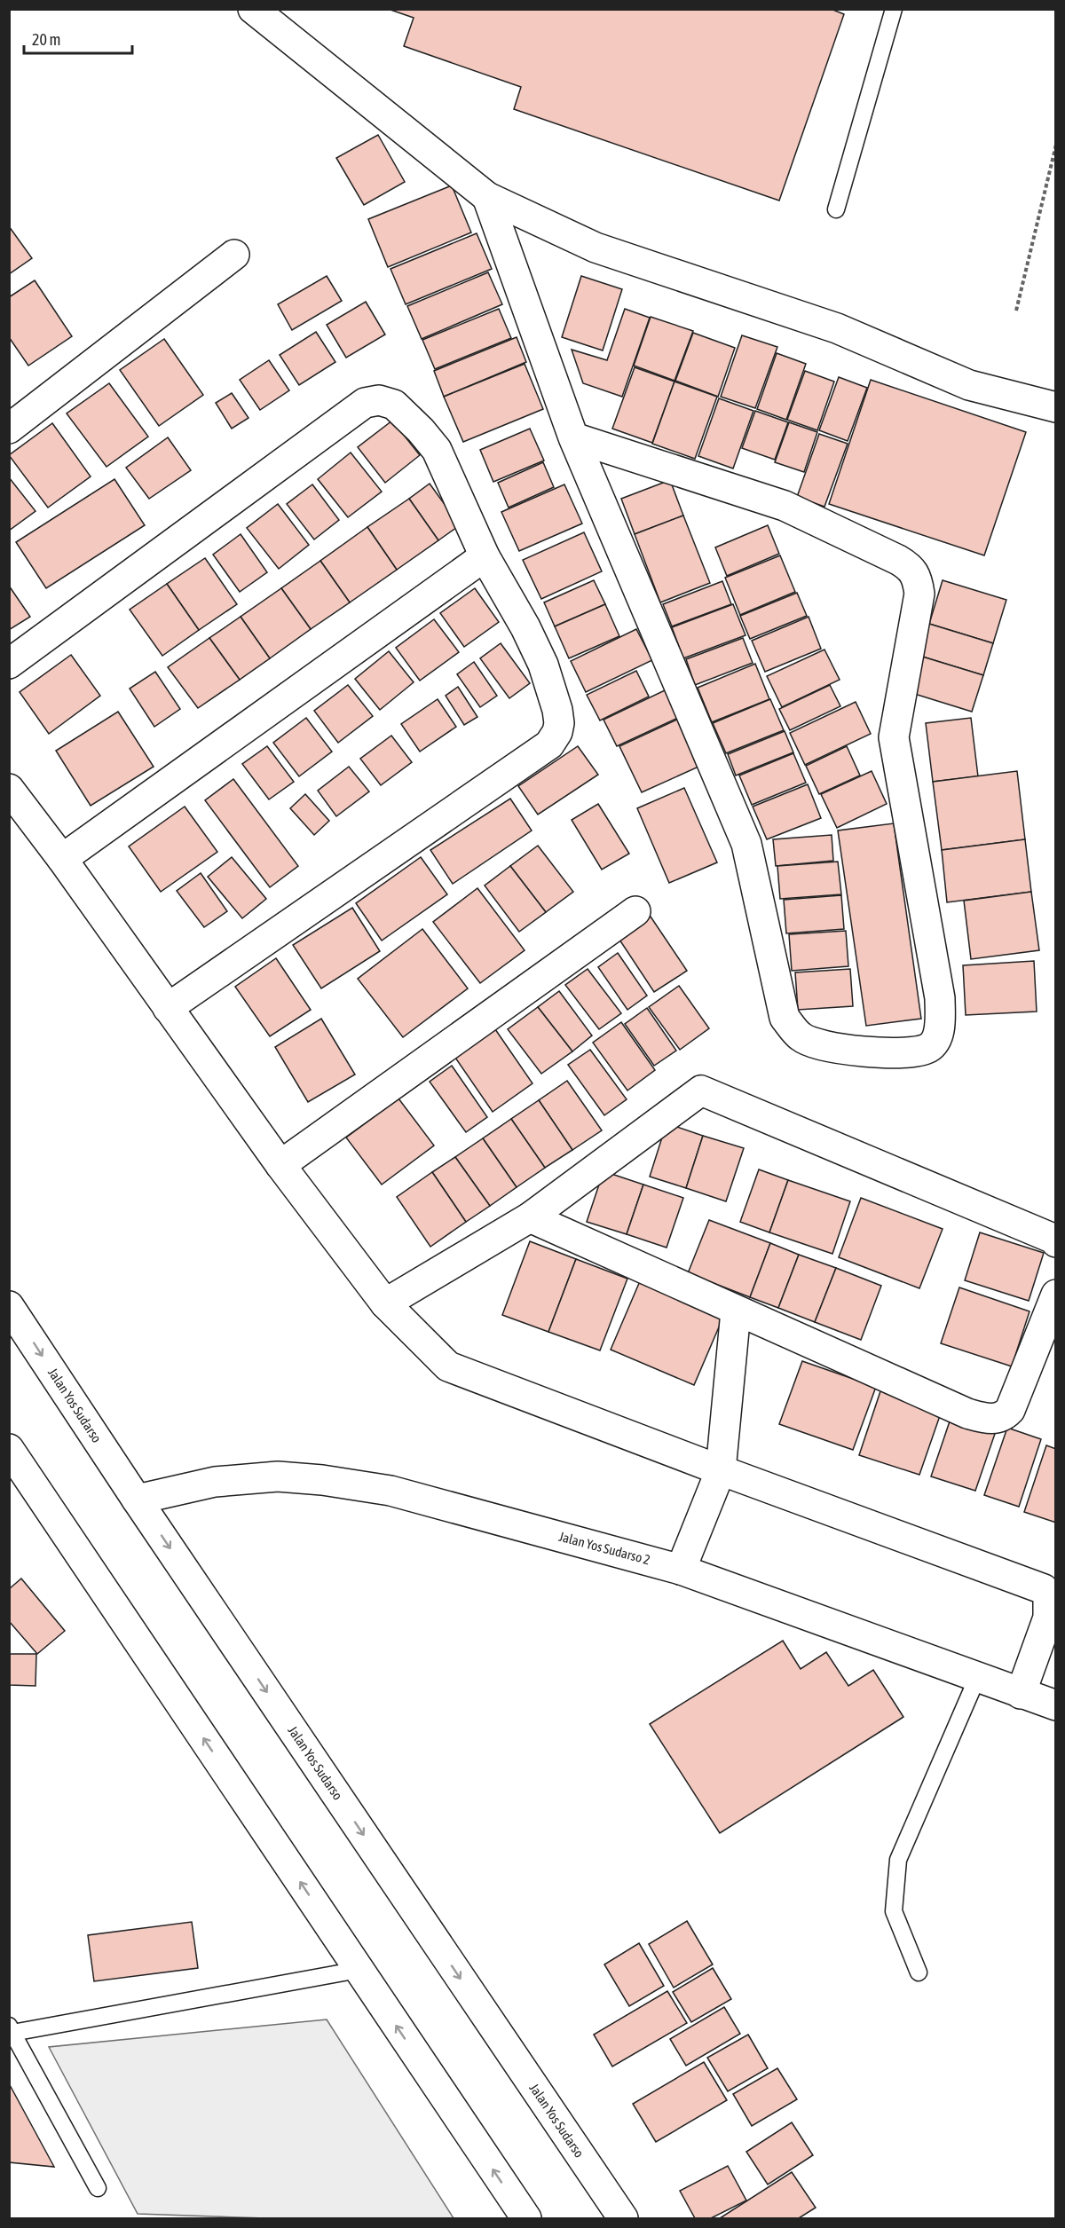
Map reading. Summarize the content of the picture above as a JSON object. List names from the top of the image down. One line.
{"streets":{"street":["Jalan Yos Sudarso","Jalan Yos Sudarso 2"]},"crossings":[["Jalan Yos Sudarso","Jalan Yos Sudarso 2"]],"scale_bar":"20 m"}
